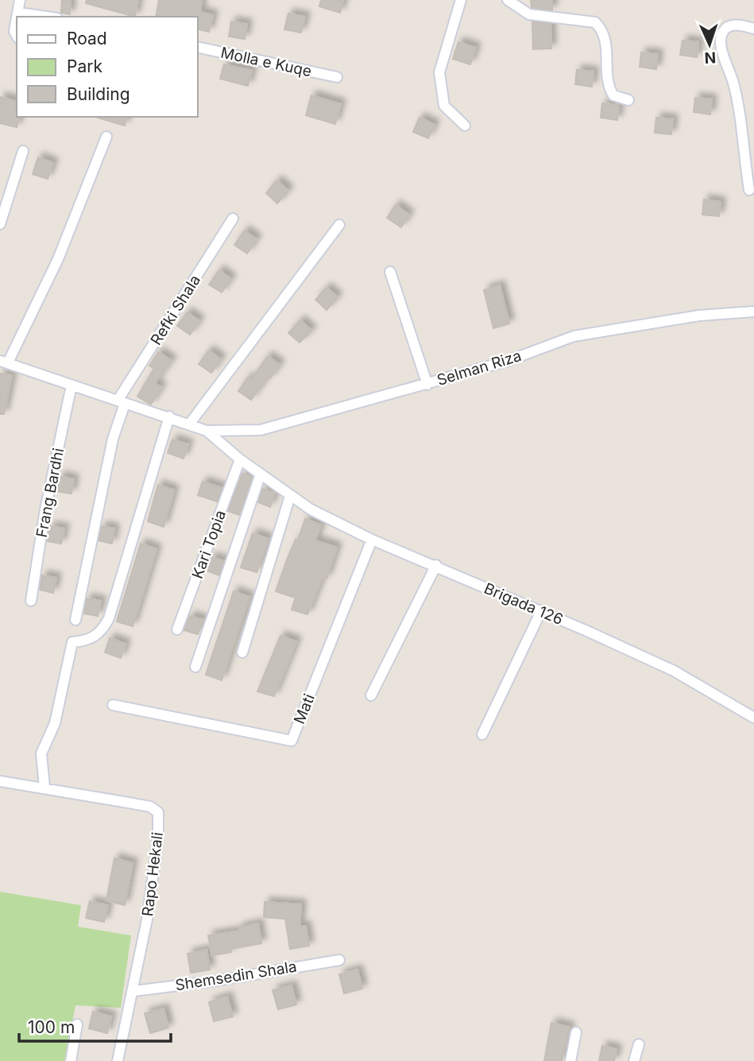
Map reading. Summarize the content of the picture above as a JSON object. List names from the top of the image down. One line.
{"streets":{"street":["Molla e Kuqe","Refki Shala","Selman Riza","Frang Bardhi","Kari Topia","Brigada 126","Mati","Rapo Hekali","Shemsedin Shala"]},"crossings":[["Selman Riza","Brigada 126"],["Kari Topia","Brigada 126"],["Brigada 126","Mati"],["Rapo Hekali","Shemsedin Shala"]],"legend":["Road","Park","Building"],"scale_bar":"100 m","north":"bottom"}
